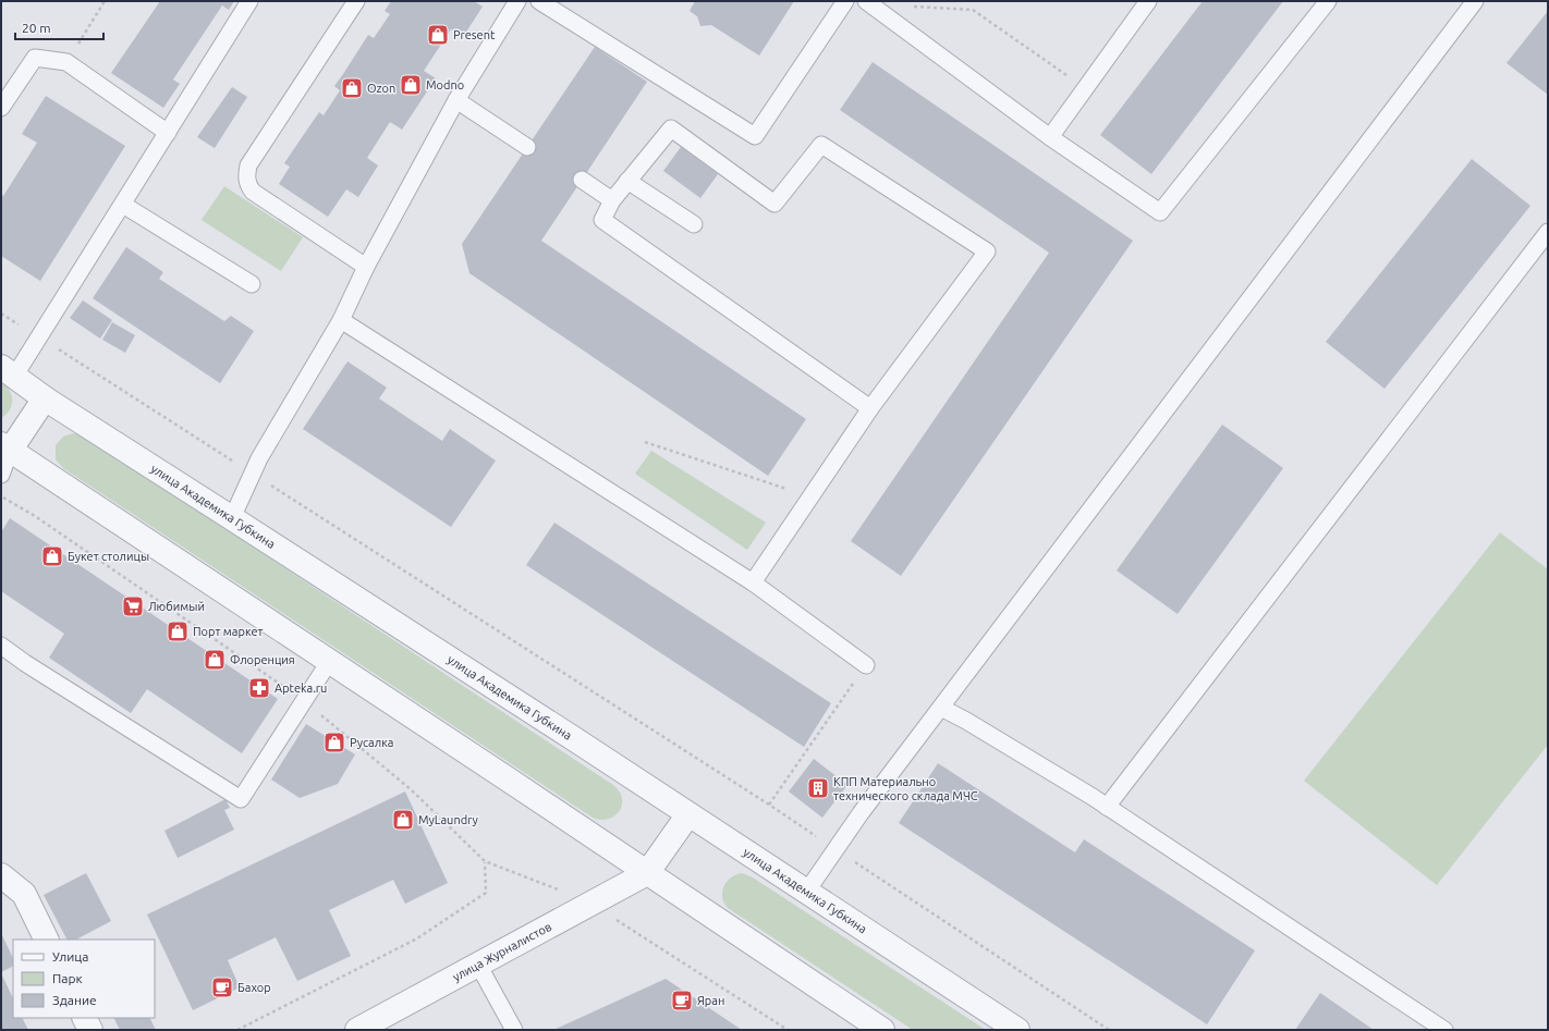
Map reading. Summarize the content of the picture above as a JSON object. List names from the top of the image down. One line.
{"streets":{"street":["улица Академика Губкина","улица Журналистов"]},"places":{"shop":["Present","Modno","Ozon","Букет столицы","Порт маркет","Флоренция","Русалка","MyLaundry"],"supermarket":["Любимый"],"pharmacy":["Apteka.ru"],"building":["КПП Материально технического склада МЧС"],"cafe":["Бахор","Яран"]},"legend":["Улица","Парк","Здание"],"scale_bar":"20 m"}
